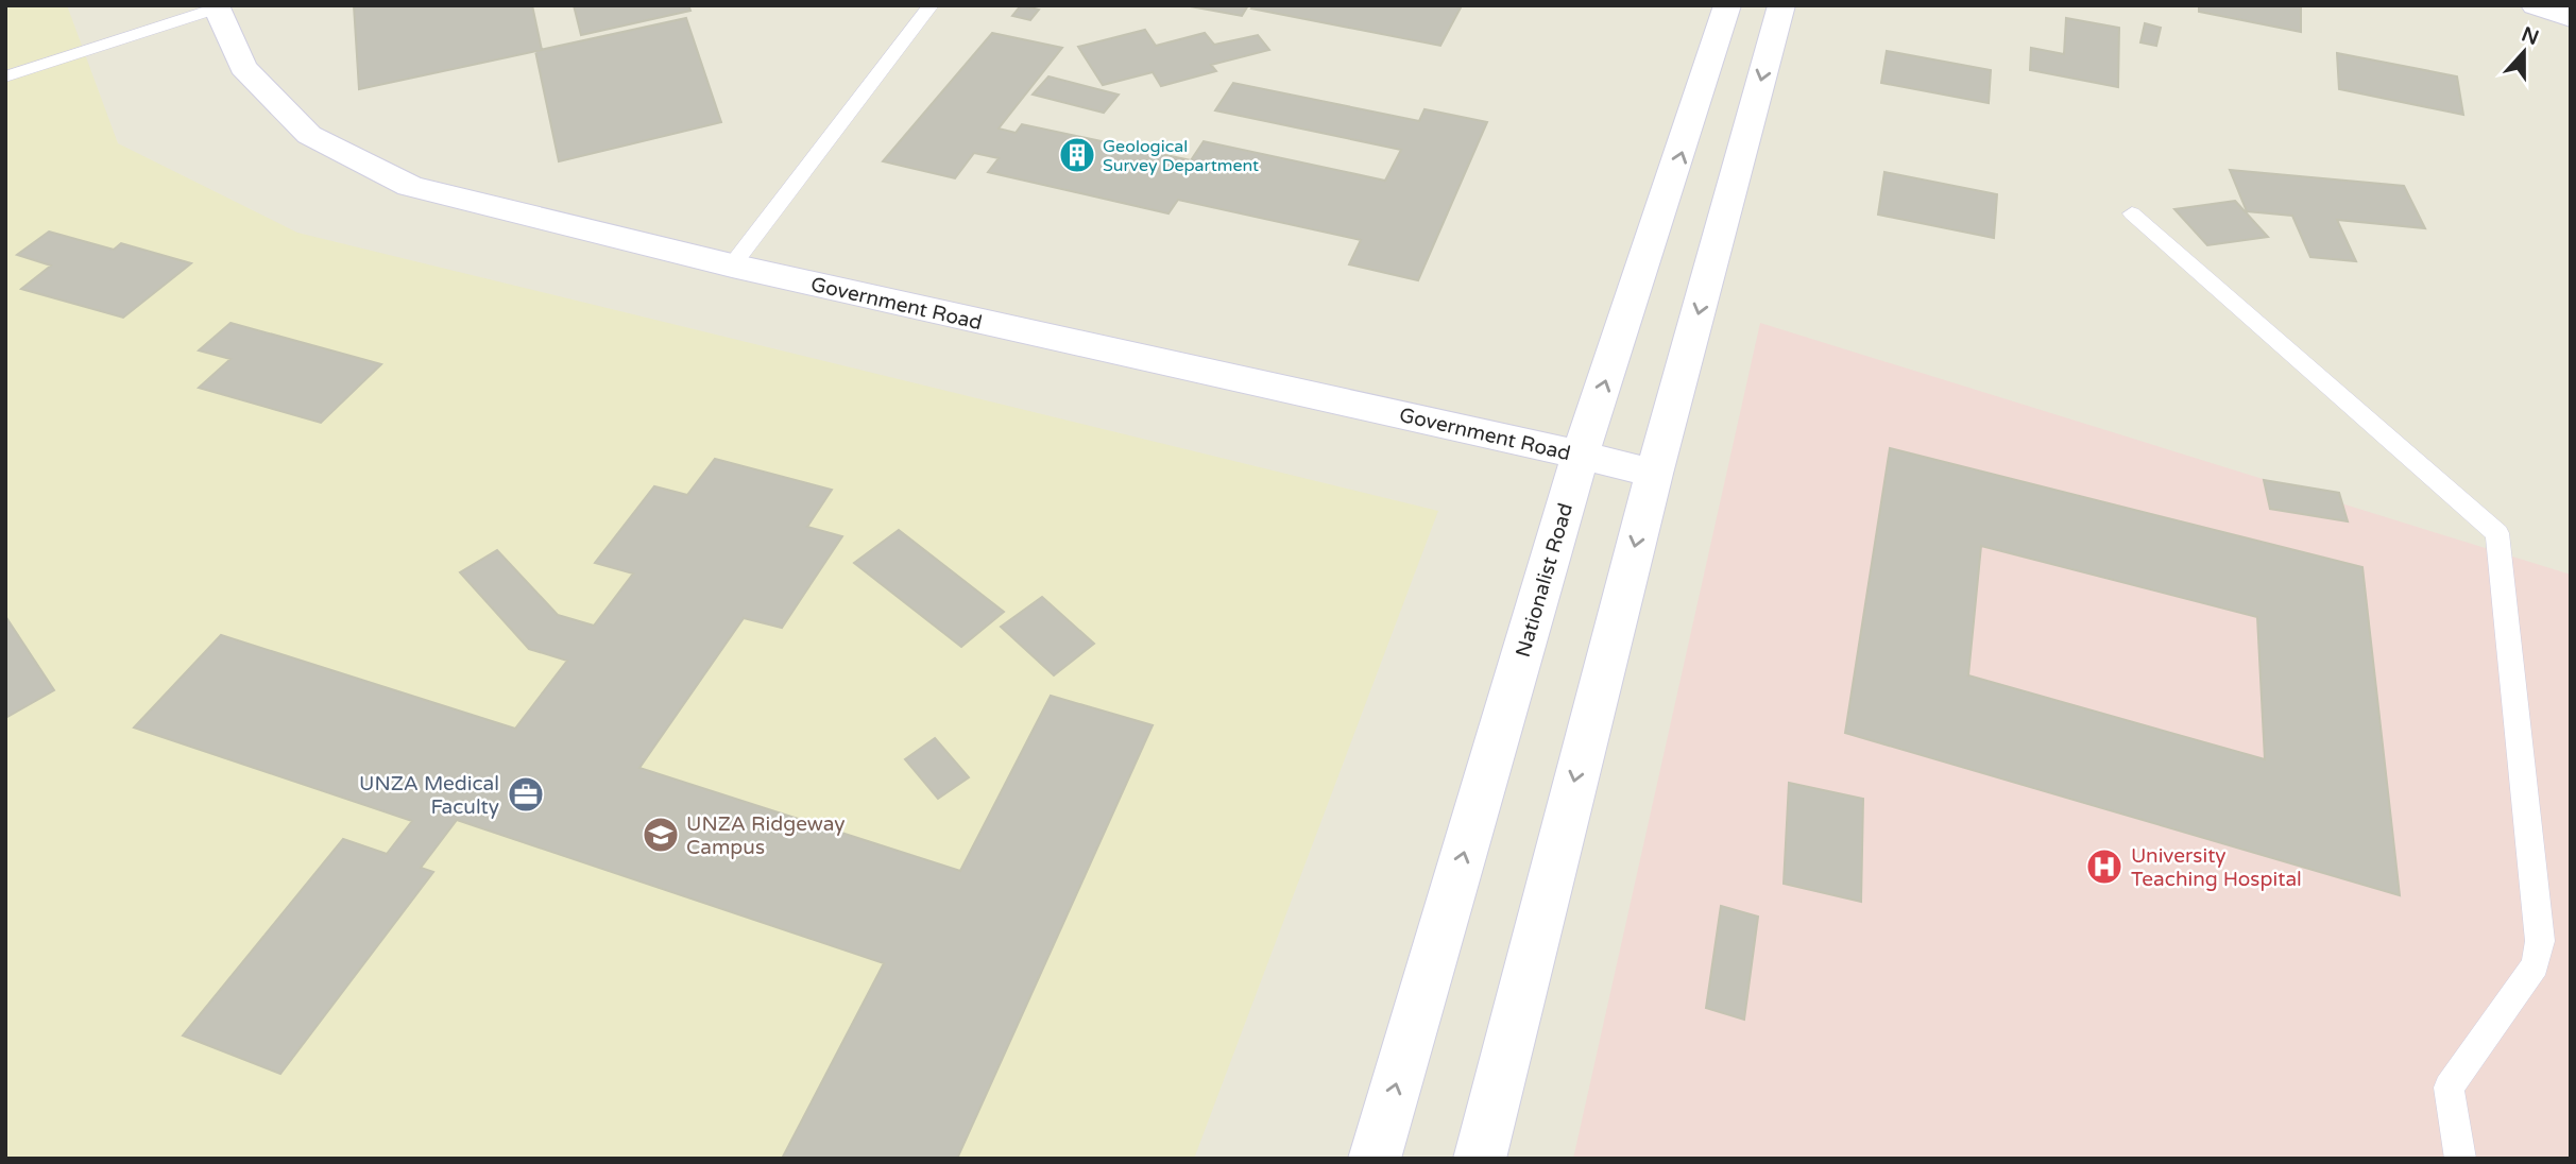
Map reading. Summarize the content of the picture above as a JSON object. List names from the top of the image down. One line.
{"streets":{"main road":["Government Road","Nationalist Road"]},"crossings":[["Government Road","Nationalist Road"]],"places":{"building":["Geological Survey Department"],"office":["UNZA Medical Faculty"],"school or university":["UNZA Ridgeway Campus"],"hospital":["University Teaching Hospital"]},"north":"top"}
